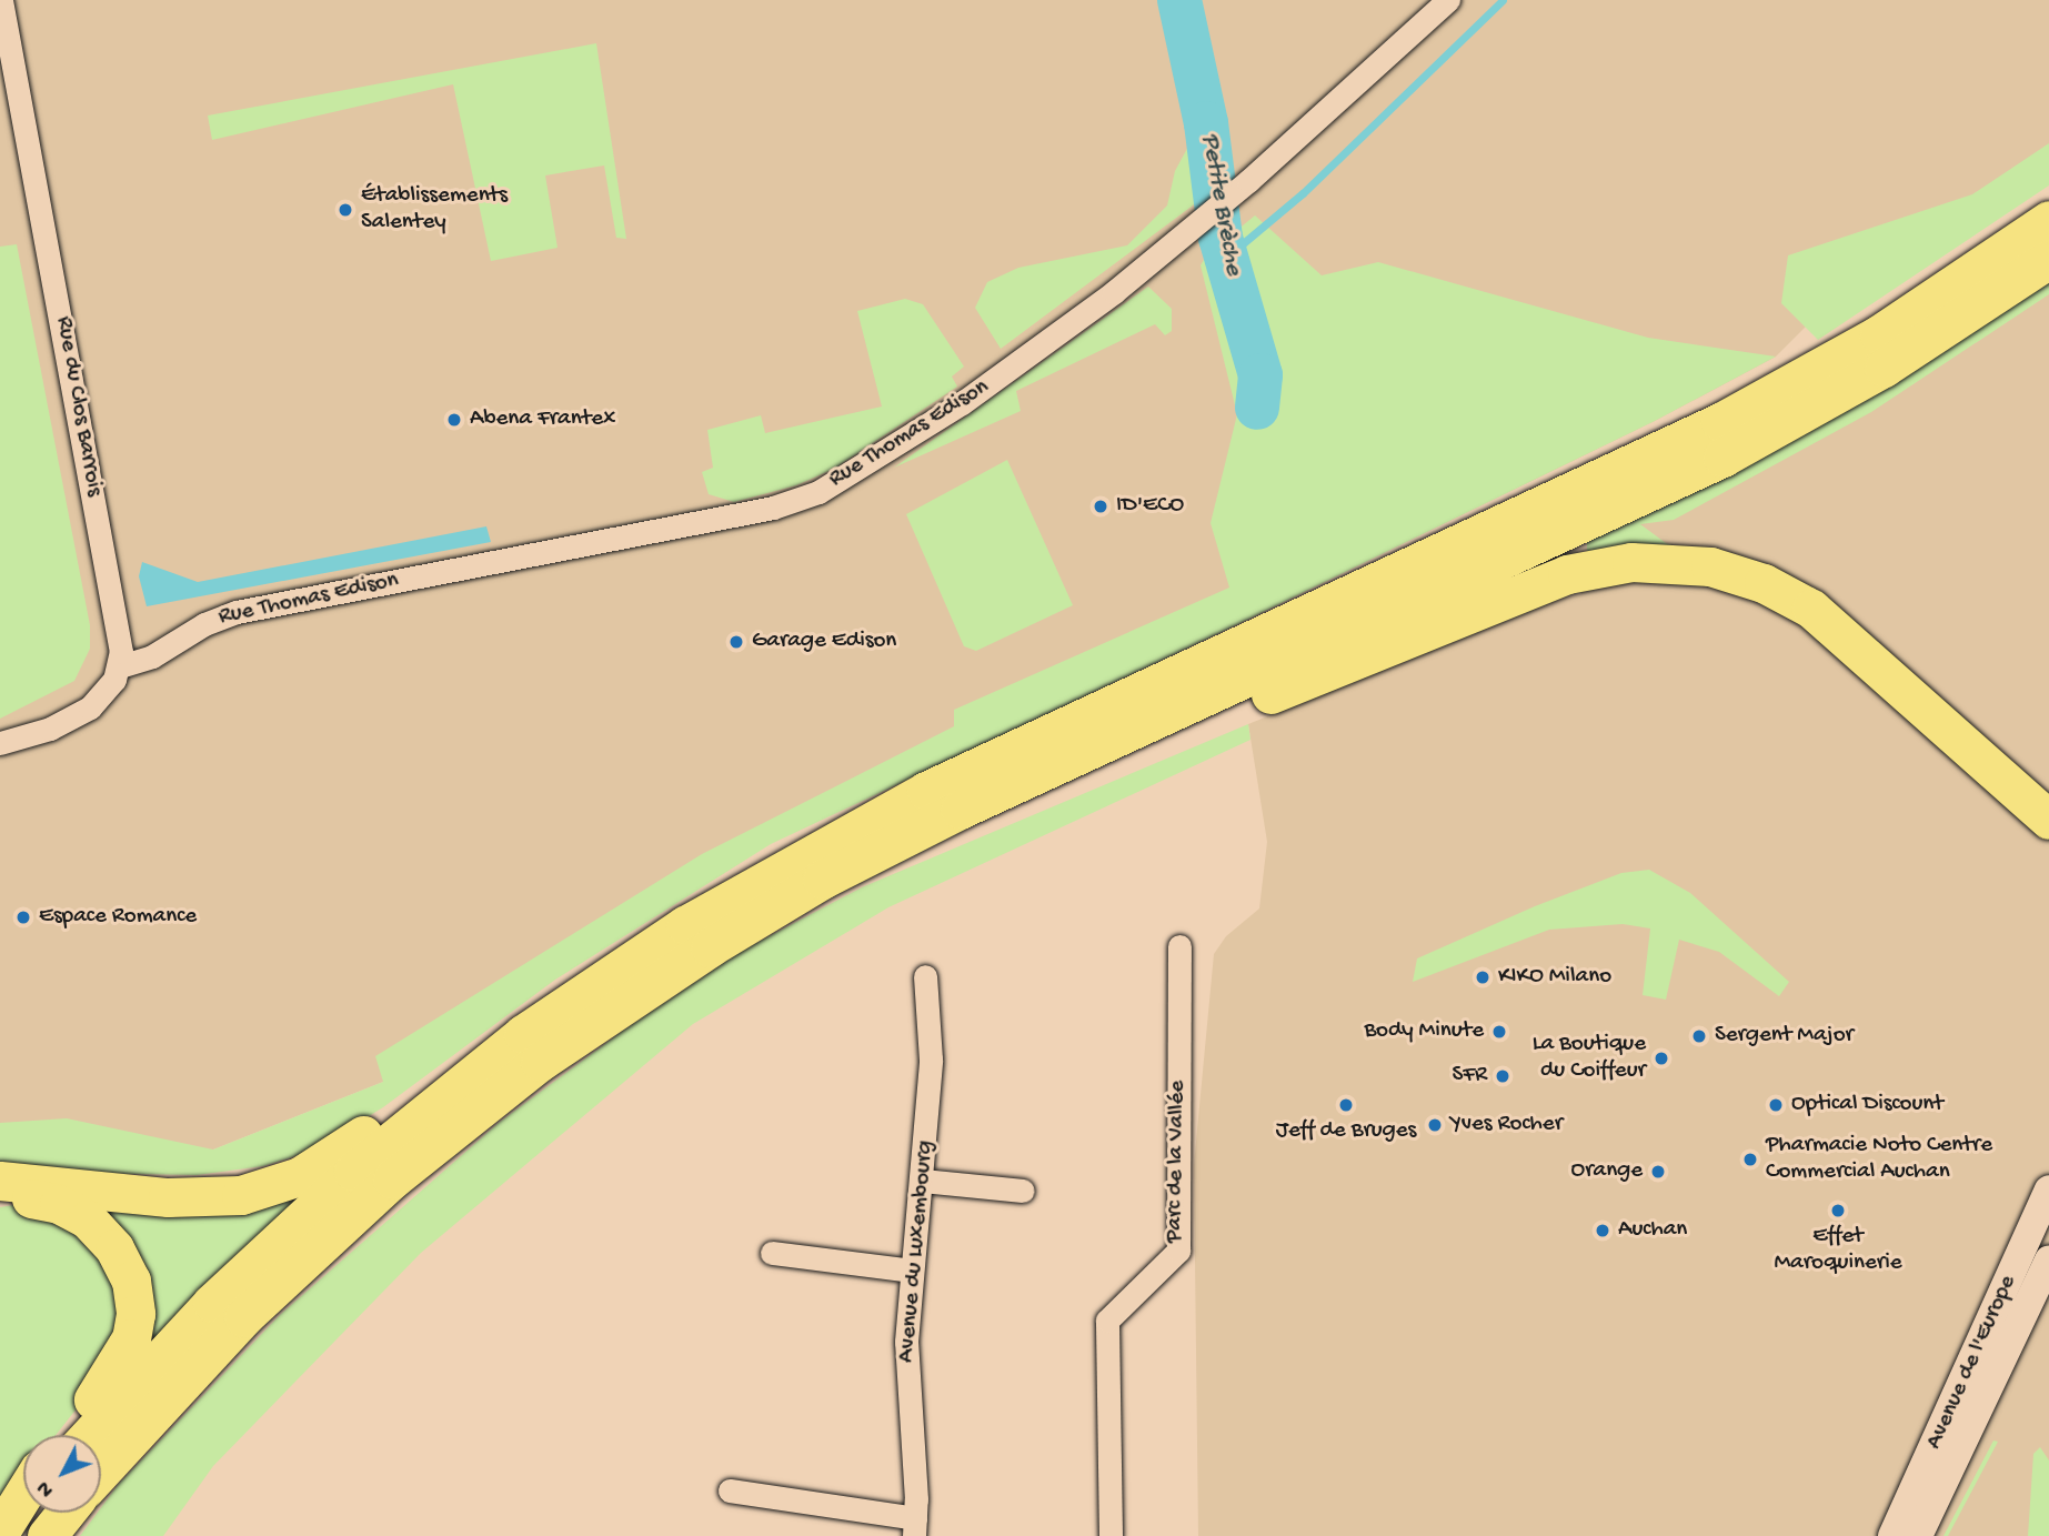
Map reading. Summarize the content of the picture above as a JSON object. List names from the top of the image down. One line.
{"streets":{"street":["Rue du Clos Barrois","Rue Thomas Edison","Parc de la Vallée","Avenue du Luxembourg","Avenue de l'Europe"]},"crossings":[["Rue du Clos Barrois","Rue Thomas Edison"]],"water":["Petite Brèche"],"places":["Établissements Salentey","Abena Frantex","ID'ECO","Garage Edison","Espace Romance","KIKO Milano","Body Minute","Sergent Major","La Boutique du Coiffeur","SFR","Jeff de Bruges","Optical Discount","Yves Rocher","Pharmacie Noto Centre Commercial Auchan","Orange","Effet Maroquinerie","Auchan"],"north":"bottom left"}
